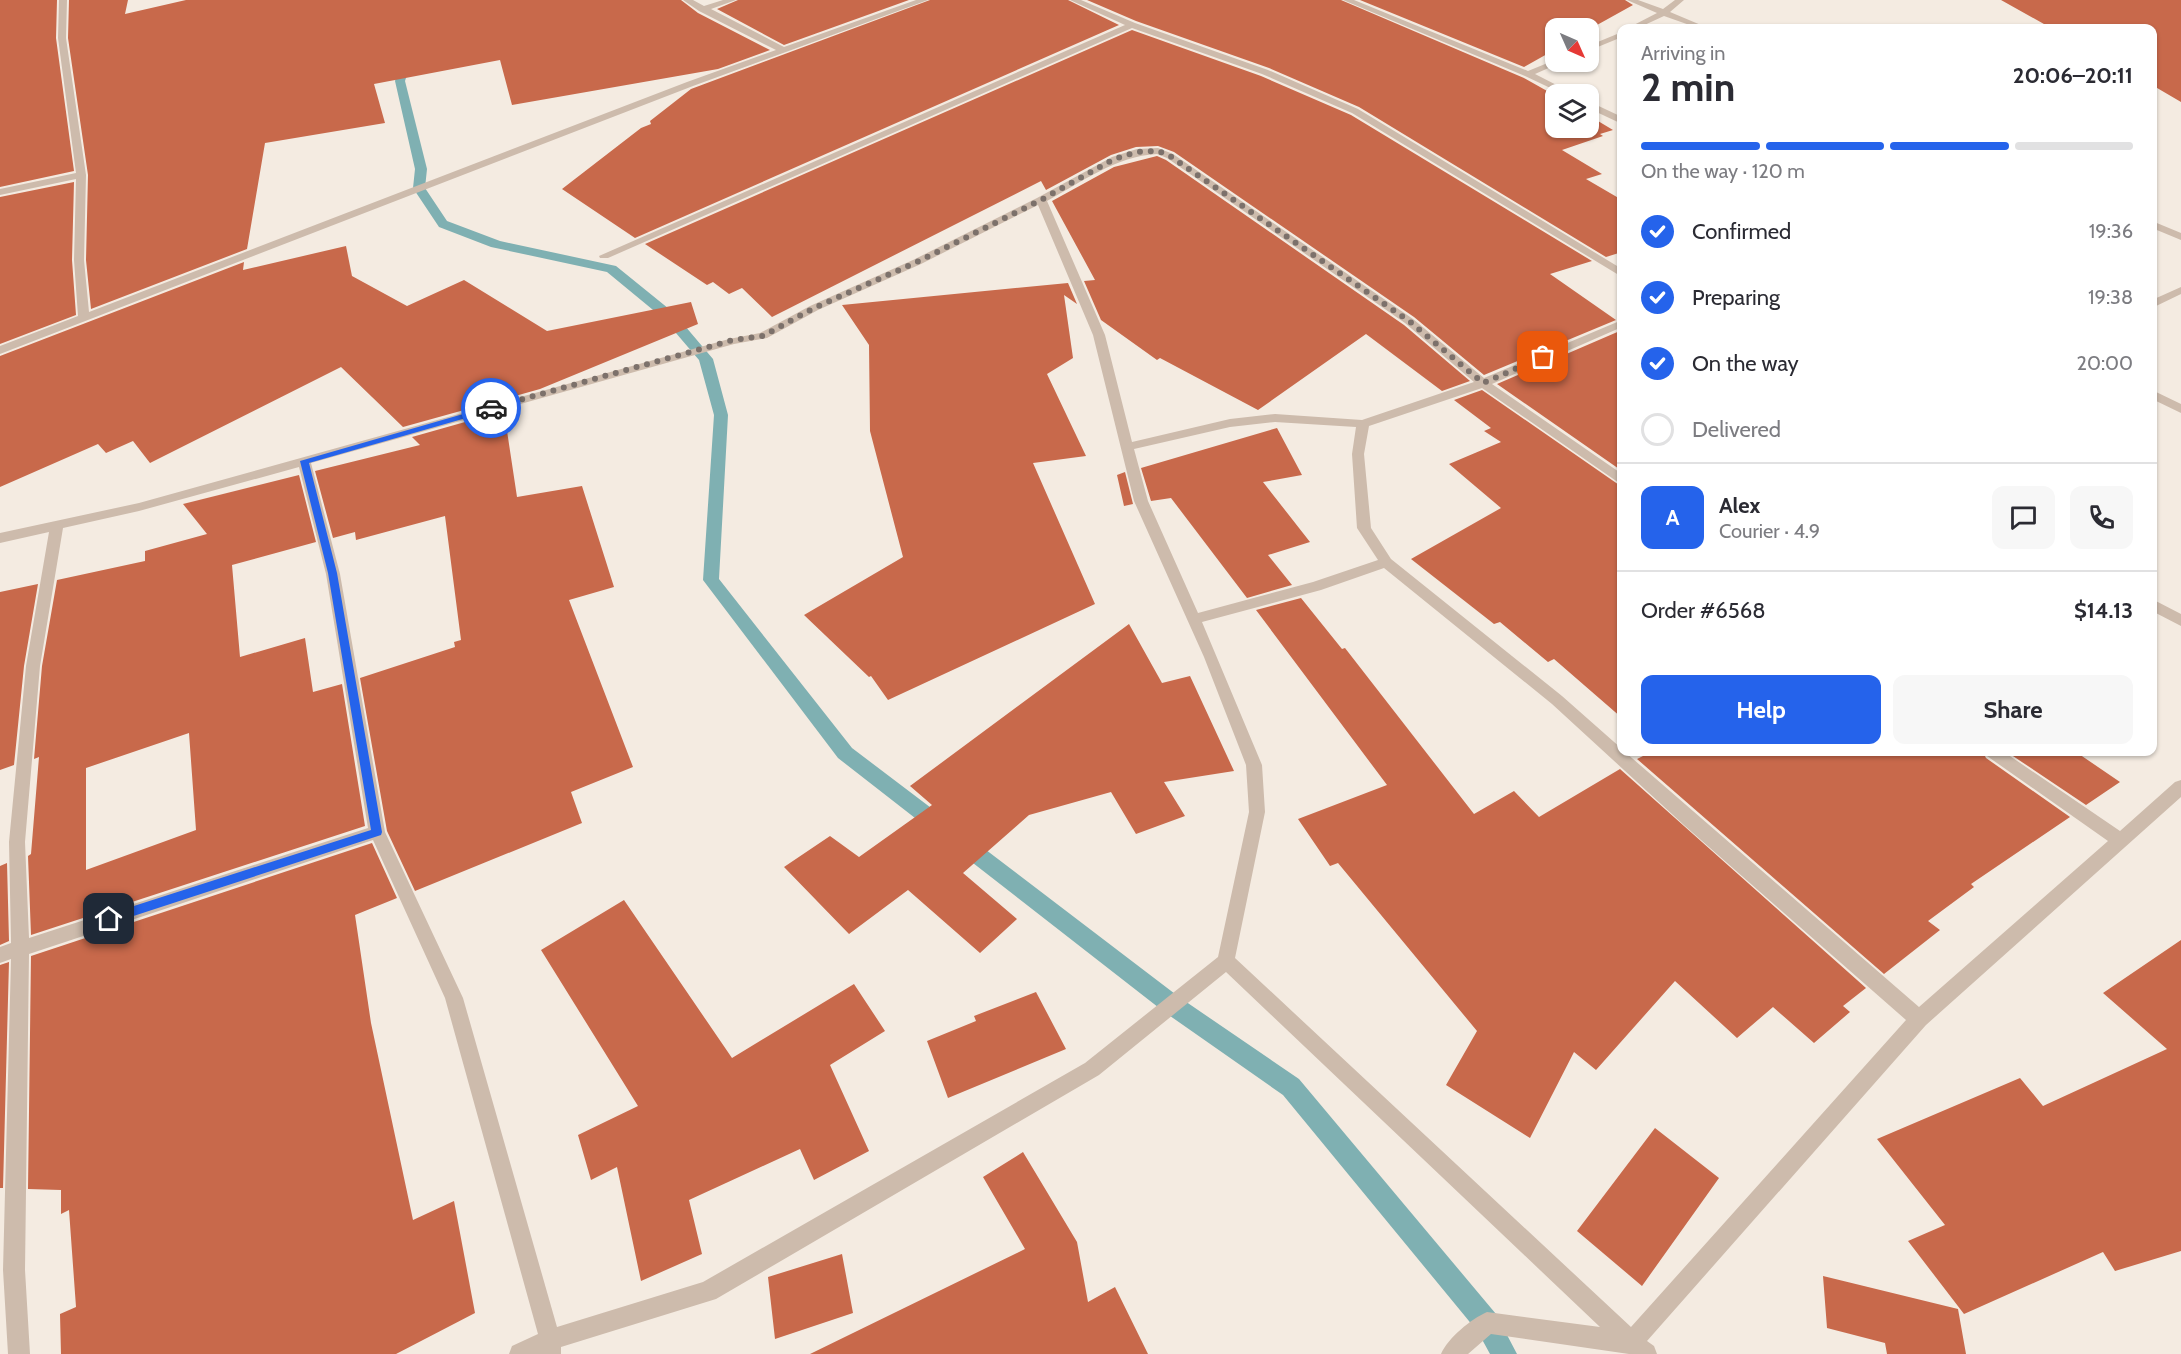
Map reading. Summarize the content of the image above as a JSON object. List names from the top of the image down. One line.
{"north":"bottom right","page":{"heading":["2 min","Arriving in","20:06–20:11"],"panel":["Alex","Courier · 4.9","Order #6568","$14.13"],"bar":"On the way · 120 m","list":[["Confirmed","19:36"],["Preparing","19:38"],["On the way","20:00"],"Delivered"],"round":"A","buttons":["Help","Share"]}}
